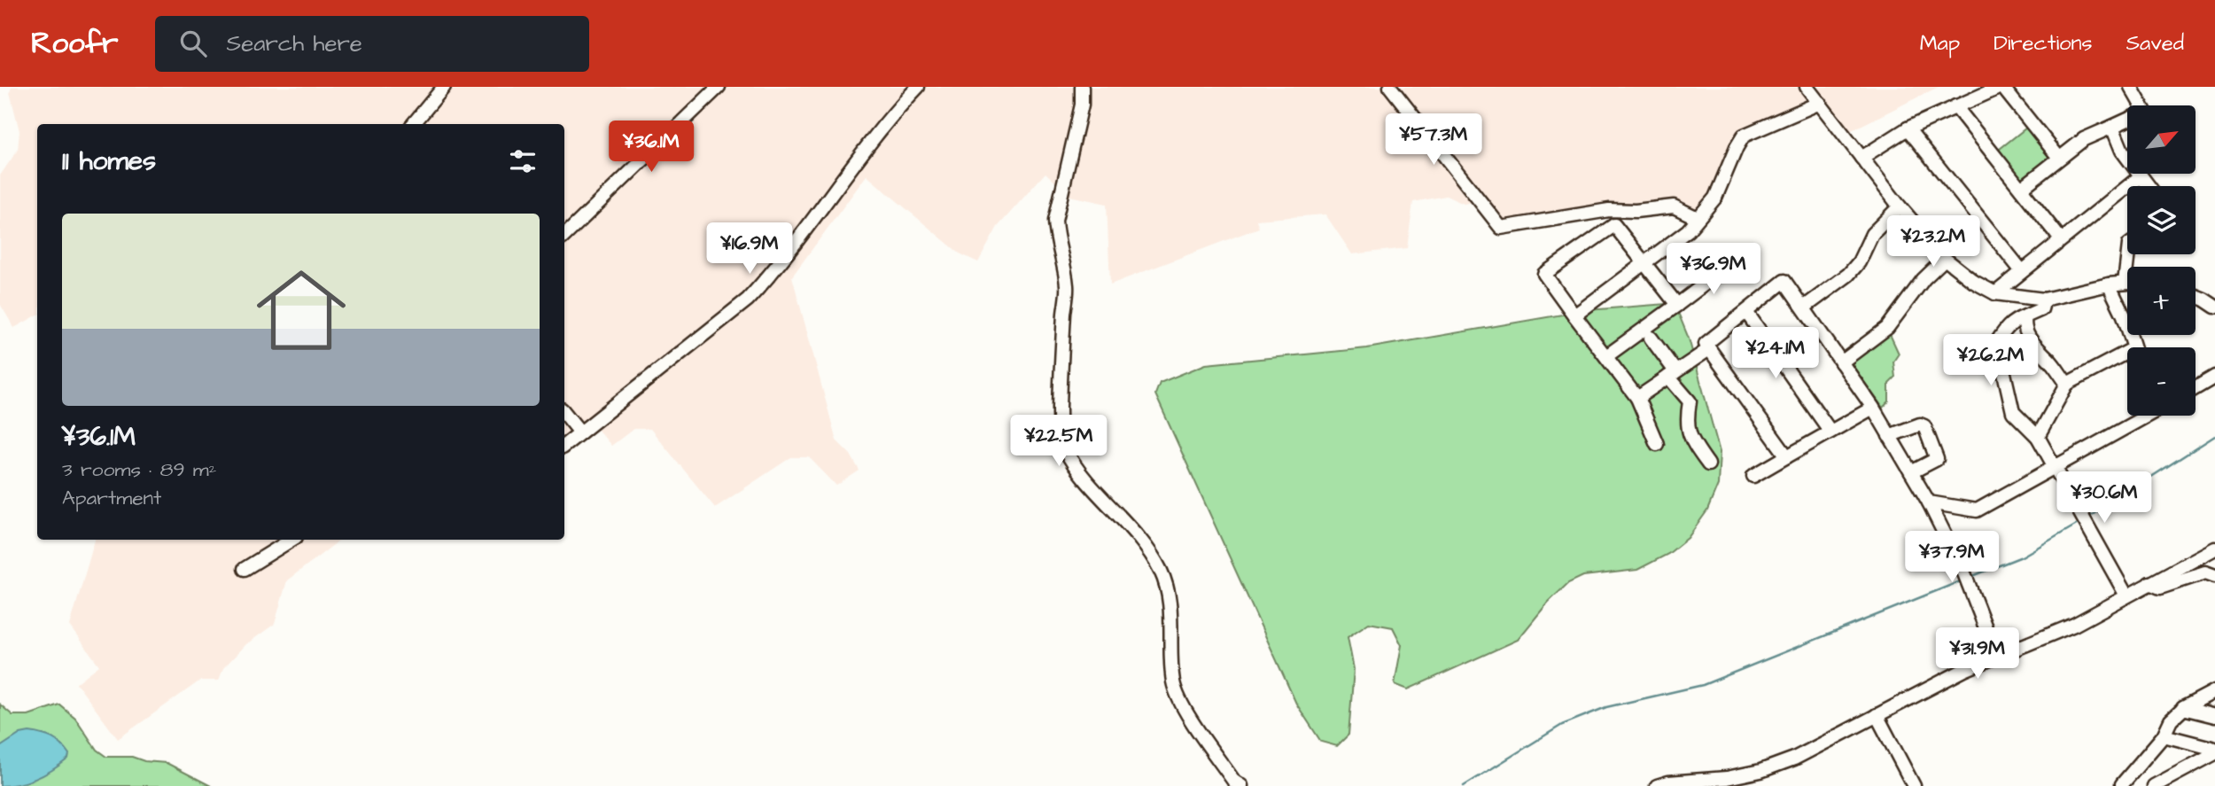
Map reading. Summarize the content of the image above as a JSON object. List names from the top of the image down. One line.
{"north":"top right","page":{"header":"Roofr","search":"Search here","nav":["Map","Directions","Saved"],"map_buttons":["+","−"],"price":["¥57.3M","¥36.1M","¥23.2M","¥16.9M","¥36.9M","¥24.1M","¥26.2M","¥22.5M","¥30.6M","¥37.9M","¥31.9M"],"heading":"11 homes","list":[{"name":"¥36.1M","note":"3 rooms · 89 m² · Apartment"}]}}
